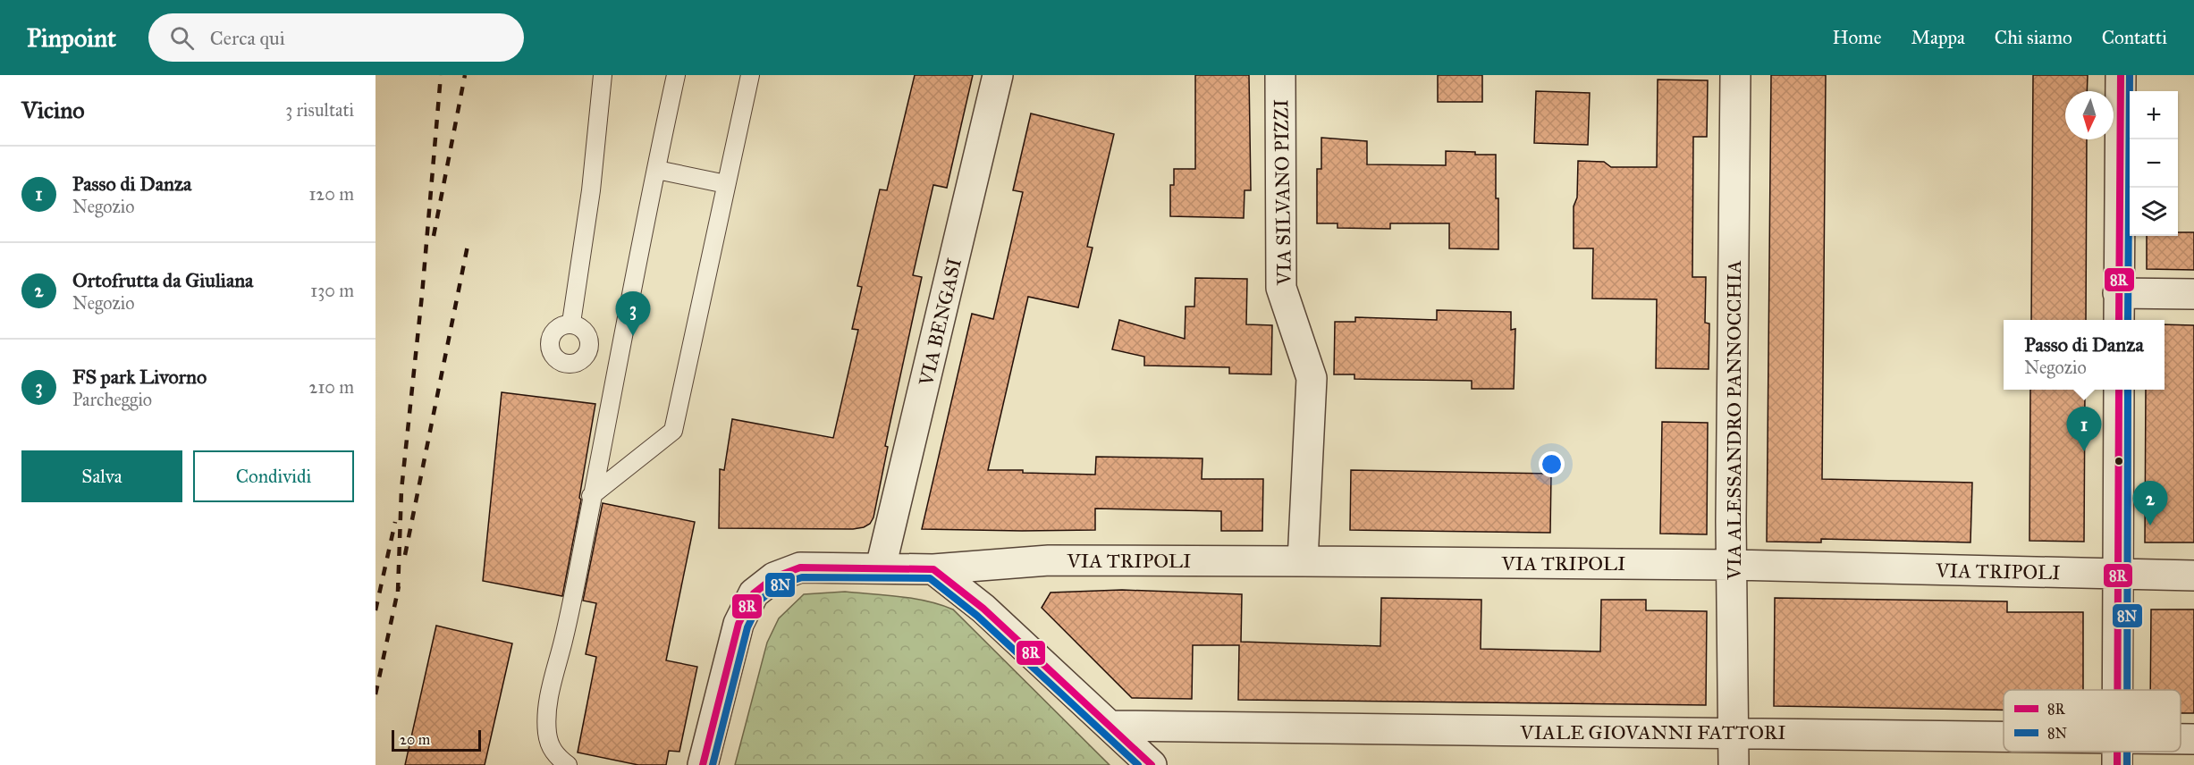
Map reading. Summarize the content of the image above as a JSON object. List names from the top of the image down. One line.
{"streets":{"street":["VIA SILVANO PIZZI","VIA BENGASI","VIA ALESSANDRO PANNOCCHIA","VIA TRIPOLI","VIALE GIOVANNI FATTORI"]},"crossings":[["VIA SILVANO PIZZI","VIA TRIPOLI"],["VIA BENGASI","VIA TRIPOLI"],["VIA ALESSANDRO PANNOCCHIA","VIA TRIPOLI"],["VIA ALESSANDRO PANNOCCHIA","VIALE GIOVANNI FATTORI"]],"lines":["transit line 8R","transit line 8N"],"legend":["8R","8N"],"scale_bar":"20 m","north":"bottom","page":{"header":"Pinpoint","search":"Cerca qui","nav":["Home","Mappa","Chi siamo","Contatti"],"heading":["Vicino","3 risultati"],"map_buttons":["+","−"],"list":[{"mark":"1","name":"Passo di Danza","note":"Negozio","value":"120 m"},{"mark":"2","name":"Ortofrutta da Giuliana","note":"Negozio","value":"130 m"},{"mark":"3","name":"FS park Livorno","note":"Parcheggio","value":"210 m"}],"pins":["3","1","2"],"popup":["Passo di Danza","Negozio"],"buttons":["Salva","Condividi"],"scale":"20 m"}}
